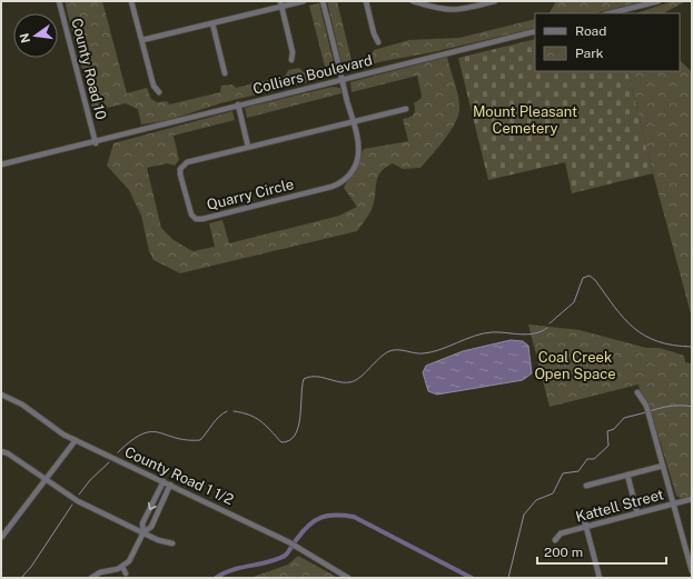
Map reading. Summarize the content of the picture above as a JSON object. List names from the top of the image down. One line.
{"streets":{"street":["County Road 10","Colliers Boulevard","Quarry Circle","County Road 1 1/2","Kattell Street"]},"crossings":[["County Road 10","Colliers Boulevard"],["Colliers Boulevard","Quarry Circle"]],"parks":["Mount Pleasant Cemetery","Coal Creek Open Space"],"legend":["Road","Park"],"scale_bar":"200 m","north":"left"}
